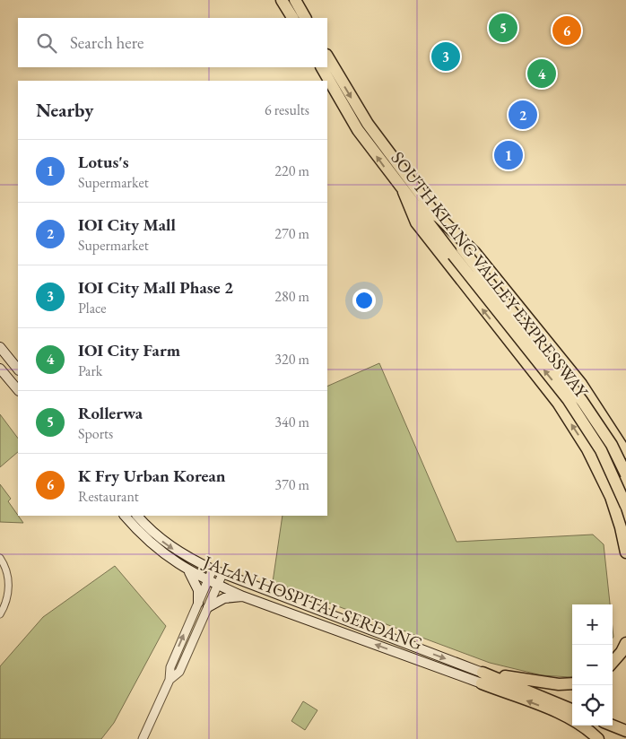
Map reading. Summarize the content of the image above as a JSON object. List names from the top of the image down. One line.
{"streets":{"highway":["SOUTH KLANG VALLEY EXPRESSWAY"],"main road":["JALAN HOSPITAL SERDANG"]},"page":{"pins":["5","6","3","4","2","1"],"search":"Search here","heading":["Nearby","6 results"],"list":[{"mark":"1","name":"Lotus's","note":"Supermarket","value":"220 m"},{"mark":"2","name":"IOI City Mall","note":"Supermarket","value":"270 m"},{"mark":"3","name":"IOI City Mall Phase 2","note":"Place","value":"280 m"},{"mark":"4","name":"IOI City Farm","note":"Park","value":"320 m"},{"mark":"5","name":"Rollerwa","note":"Sports","value":"340 m"},{"mark":"6","name":"K Fry Urban Korean","note":"Restaurant","value":"370 m"}],"map_buttons":["+","−"]}}
